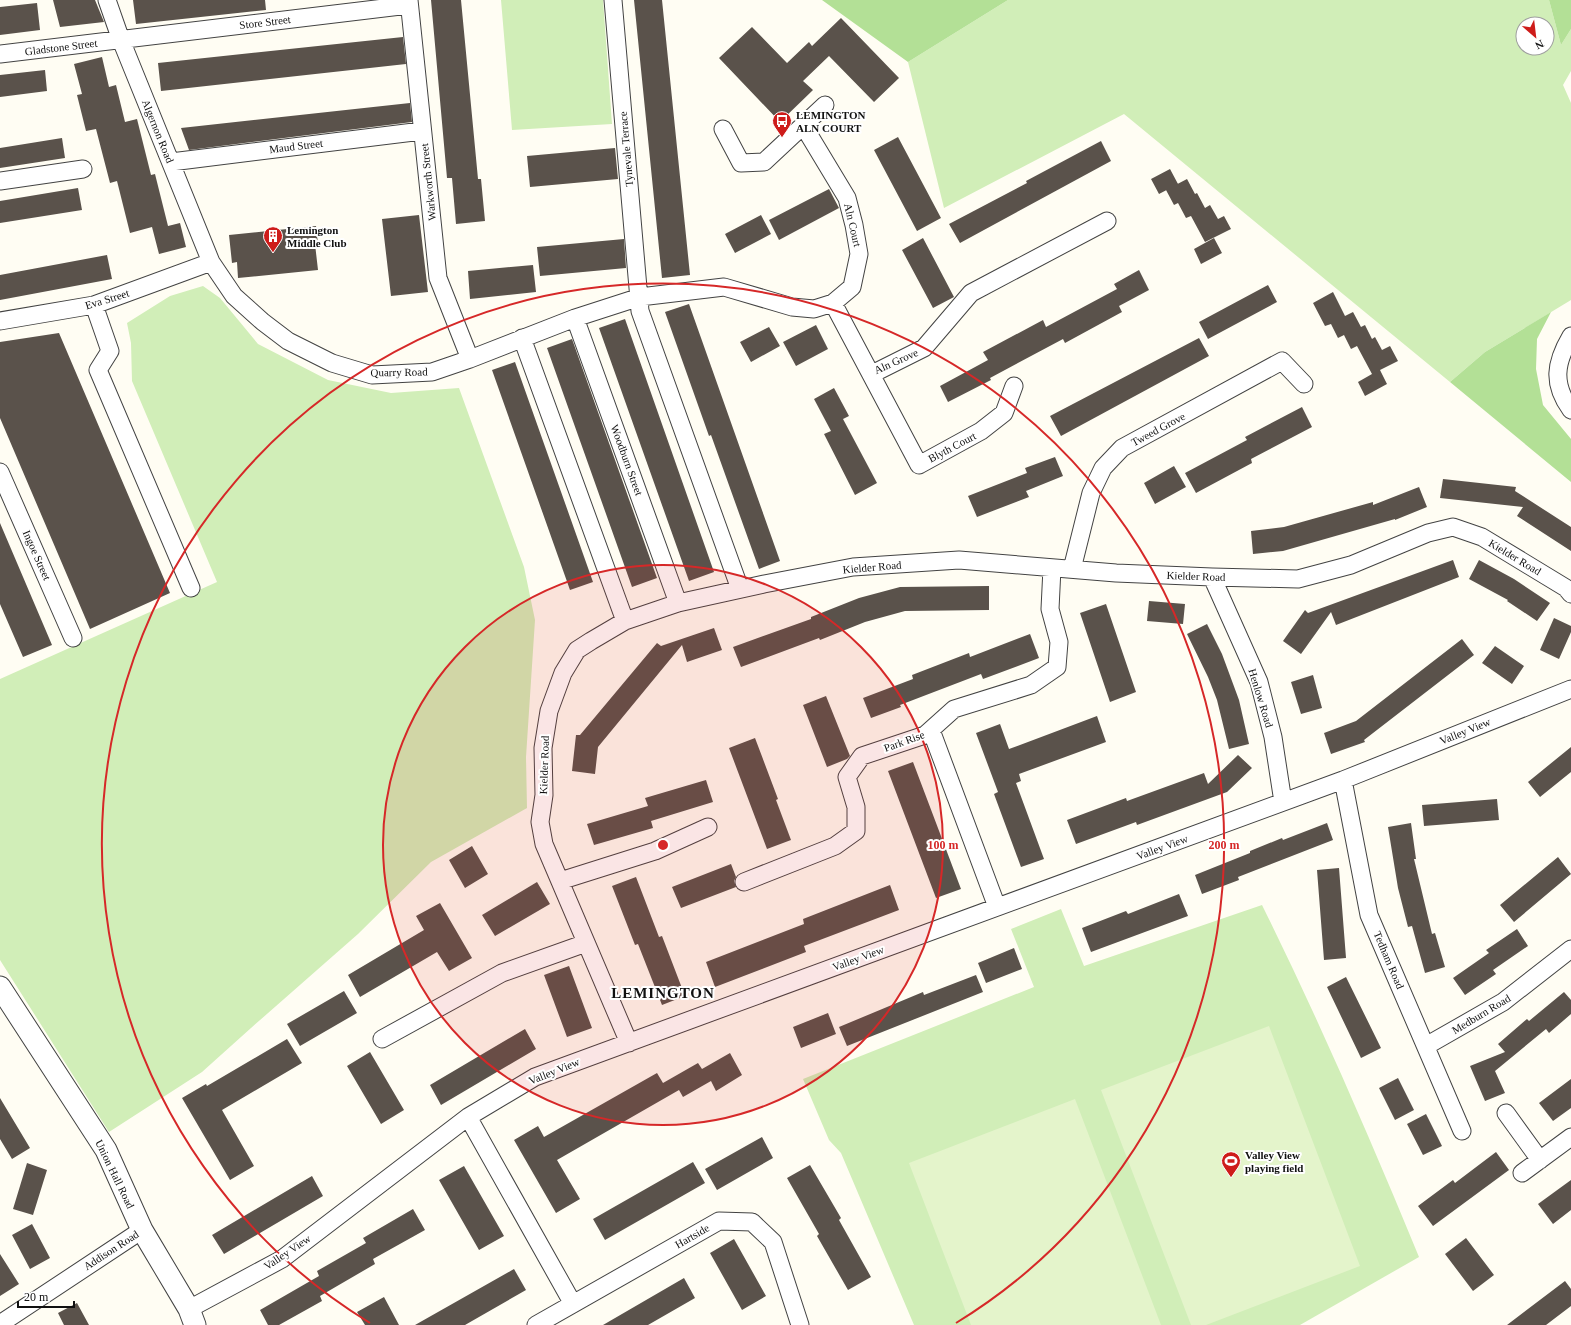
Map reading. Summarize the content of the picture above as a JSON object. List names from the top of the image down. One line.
{"streets":{"street":["Store Street","Gladstone Street","Algernon Road","Maud Street","Tynevale Terrace","Warkworth Street","Aln Court","Eva Street","Aln Grove","Quarry Road","Tweed Grove","Blyth Court","Woodburn Street","Ingoe Street","Kielder Road","Henlow Road","Valley View","Park Rise","Tedham Road","Medburn Road","Union Hall Road","Hartside","Addison Road"]},"crossings":[["Store Street","Gladstone Street"],["Store Street","Algernon Road"],["Store Street","Warkworth Street"],["Gladstone Street","Algernon Road"],["Algernon Road","Maud Street"],["Algernon Road","Eva Street"],["Algernon Road","Quarry Road"],["Maud Street","Warkworth Street"],["Tynevale Terrace","Quarry Road"],["Tynevale Terrace","Kielder Road"],["Warkworth Street","Quarry Road"],["Aln Court","Aln Grove"],["Eva Street","Quarry Road"],["Aln Grove","Blyth Court"],["Quarry Road","Woodburn Street"],["Tweed Grove","Kielder Road"],["Woodburn Street","Kielder Road"],["Kielder Road","Henlow Road"],["Kielder Road","Valley View"],["Kielder Road","Park Rise"],["Henlow Road","Valley View"],["Valley View","Tedham Road"],["Valley View","Union Hall Road"],["Tedham Road","Medburn Road"],["Union Hall Road","Addison Road"]],"districts":["LEMINGTON"],"places":{"bus stop":["LEMINGTON ALN COURT"],"building":["Lemington Middle Club"],"sports":["Valley View playing field"]},"scale_bar":"20 m","north":"bottom right","rings":["100 m","200 m"]}
